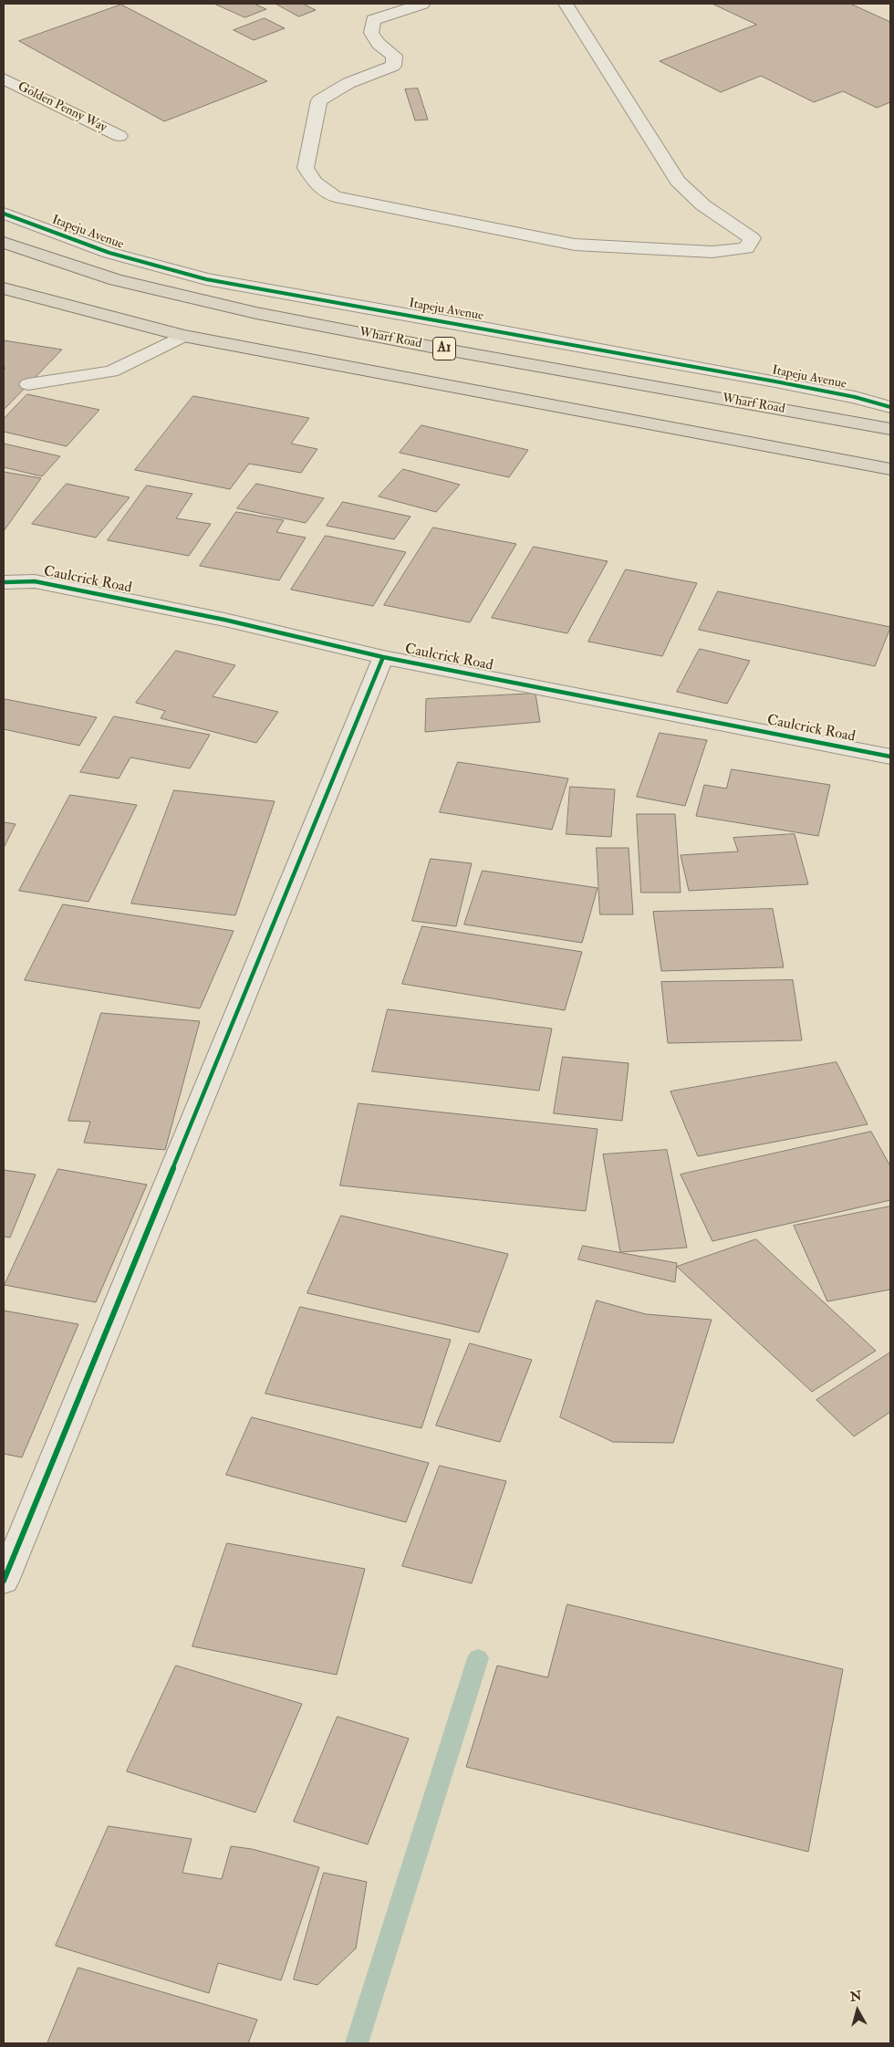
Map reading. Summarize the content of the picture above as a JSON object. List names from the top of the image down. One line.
{"streets":{"main road":["Wharf Road","A1"],"street":["Golden Penny Way","Itapeju Avenue","Caulcrick Road"]},"north":"top"}
